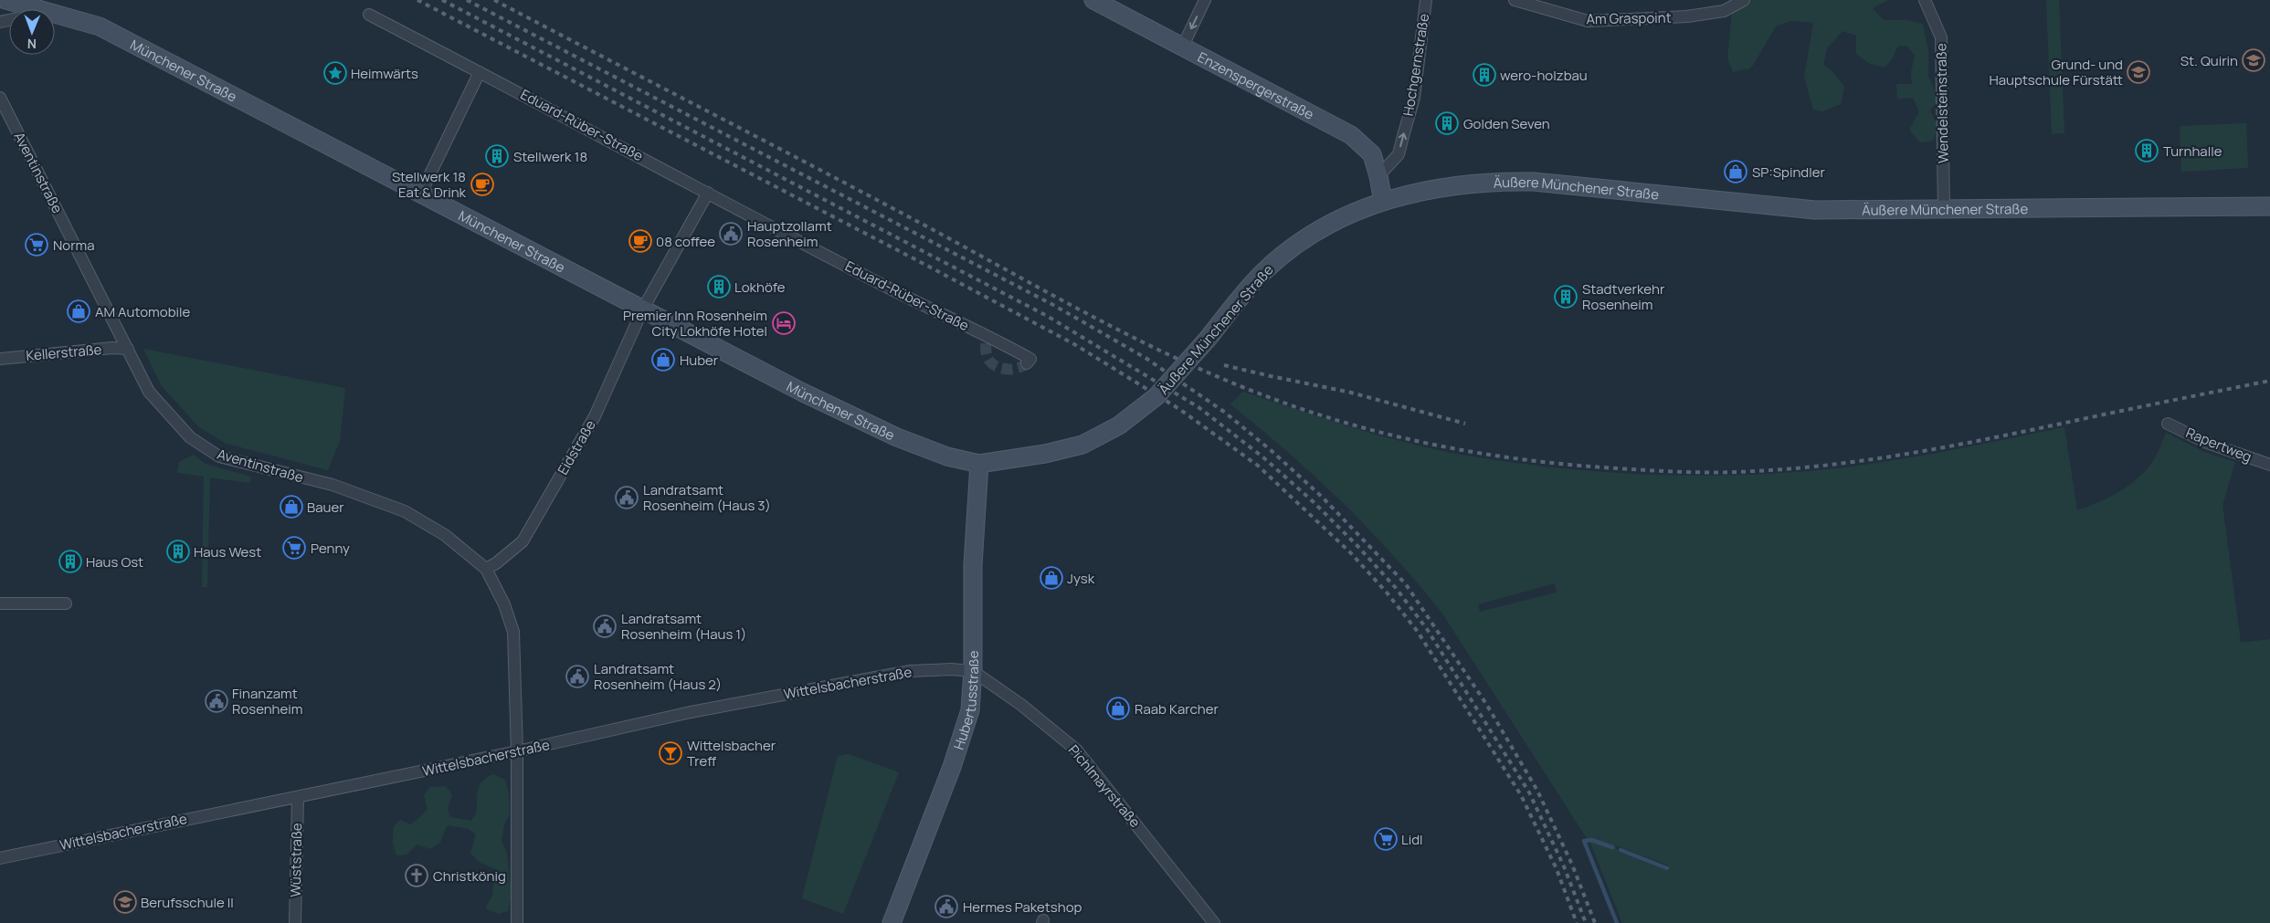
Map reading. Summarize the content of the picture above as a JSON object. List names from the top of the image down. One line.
{"streets":{"main road":["Münchener Straße","Enzenspergerstraße","Äußere Münchener Straße","Hubertusstraße"],"street":["Am Graspoint","Hochgernstraße","Wendelsteinstraße","Eduard-Rüber-Straße","Aventinstraße","Kellerstraße","Rapertweg","Eidstraße","Wittelsbacherstraße","Pichlmayrstraße","Wüststraße"]},"crossings":[["Hochgernstraße","Enzenspergerstraße"],["Münchener Straße","Äußere Münchener Straße"],["Münchener Straße","Eidstraße"],["Münchener Straße","Hubertusstraße"],["Enzenspergerstraße","Äußere Münchener Straße"],["Wendelsteinstraße","Äußere Münchener Straße"],["Aventinstraße","Kellerstraße"],["Aventinstraße","Eidstraße"],["Aventinstraße","Wittelsbacherstraße"],["Äußere Münchener Straße","Hubertusstraße"],["Wittelsbacherstraße","Hubertusstraße"],["Wittelsbacherstraße","Pichlmayrstraße"],["Wittelsbacherstraße","Wüststraße"],["Hubertusstraße","Pichlmayrstraße"]],"one_way":["Hochgernstraße"],"places":{"school or university":["St. Quirin","Grund- und Hauptschule Fürstätt","Berufsschule II"],"place":["Heimwärts"],"building":["wero-holzbau","Golden Seven","Turnhalle","Stellwerk 18","Lokhöfe","Stadtverkehr Rosenheim","Haus West","Haus Ost"],"shop":["SP:Spindler","AM Automobile","Huber","Bauer","Jysk","Raab Karcher"],"cafe":["Stellwerk 18 Eat & Drink","08 coffee"],"public building":["Hauptzollamt Rosenheim","Landratsamt Rosenheim (Haus 3)","Landratsamt Rosenheim (Haus 1)","Landratsamt Rosenheim (Haus 2)","Finanzamt Rosenheim","Hermes Paketshop"],"supermarket":["Norma","Penny","Lidl"],"hotel":["Premier Inn Rosenheim City Lokhöfe Hotel"],"bar":["Wittelsbacher Treff"],"church":["Christkönig"]},"north":"bottom"}
